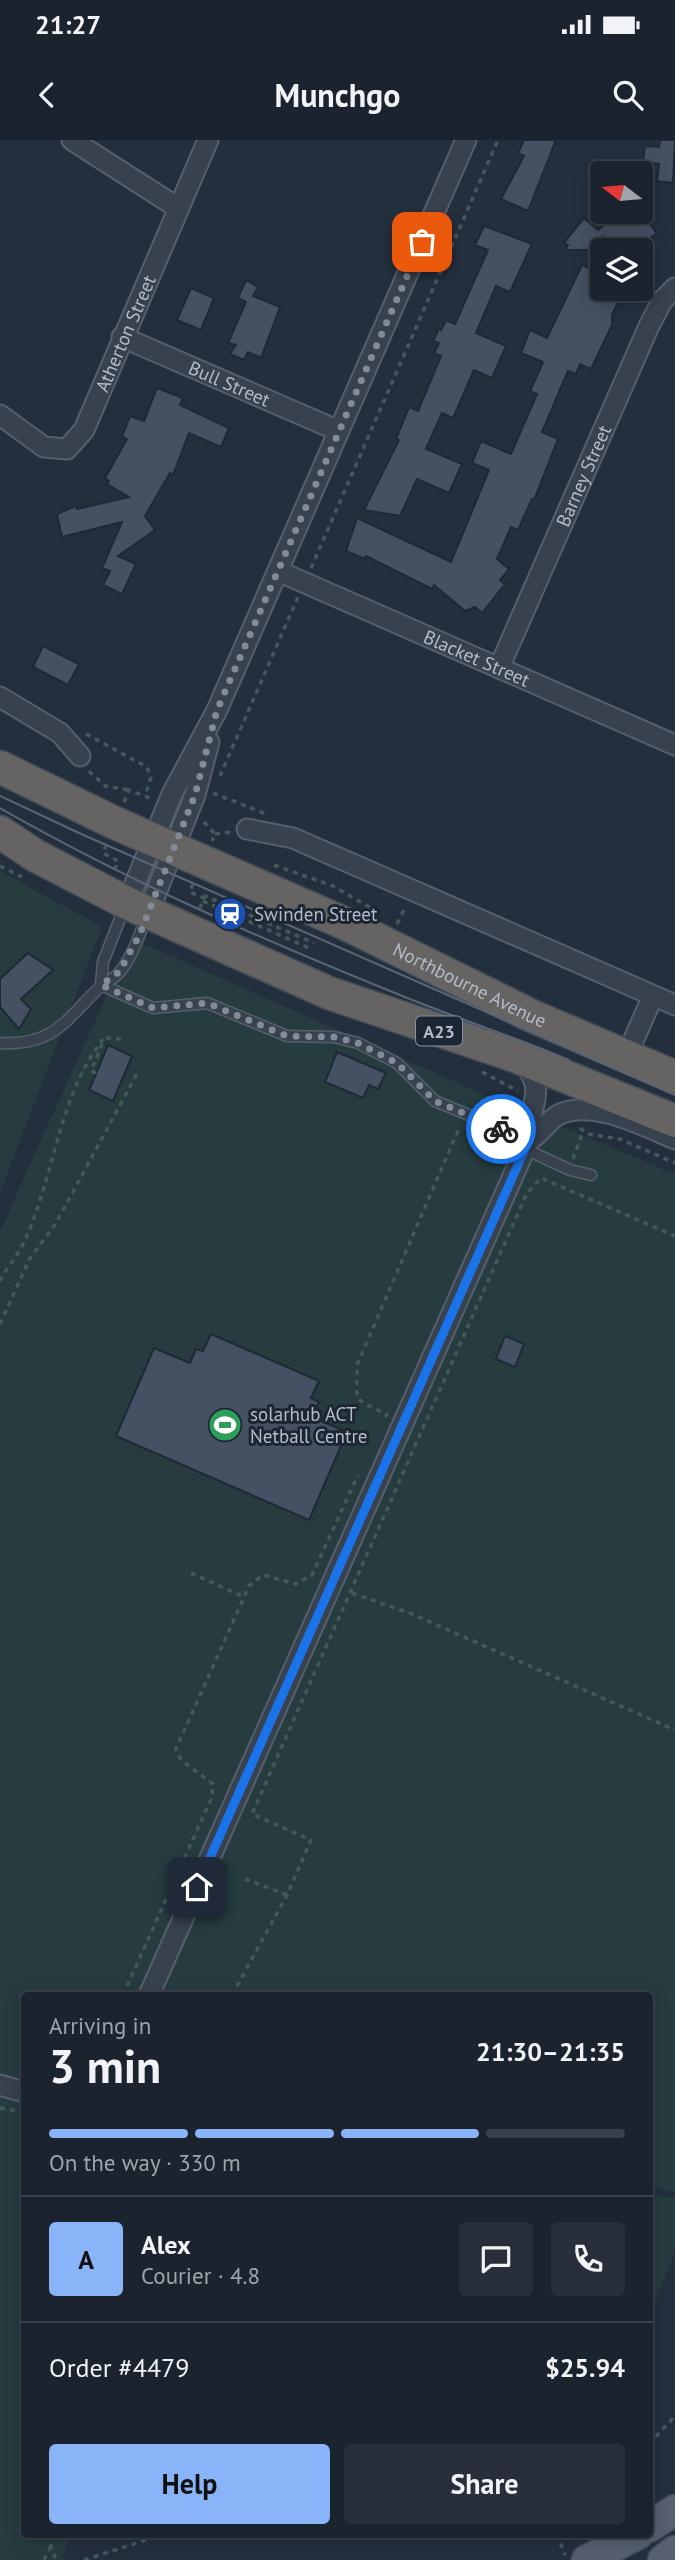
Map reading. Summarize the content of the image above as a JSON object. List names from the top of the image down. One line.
{"streets":{"highway":["Northbourne Avenue","A23"],"street":["Atherton Street","Bull Street","Barney Street","Blacket Street"]},"crossings":[["Atherton Street","Bull Street"],["Barney Street","Blacket Street"]],"places":{"station":["Swinden Street"],"sports":["solarhub ACT Netball Centre"]},"north":"left","page":{"status":"21:27","header":"Munchgo","heading":["3 min","Arriving in","21:30–21:35"],"panel":["Alex","Courier · 4.8","Order #4479","$25.94"],"bar":"On the way · 330 m","round":"A","buttons":["Help","Share"]}}
